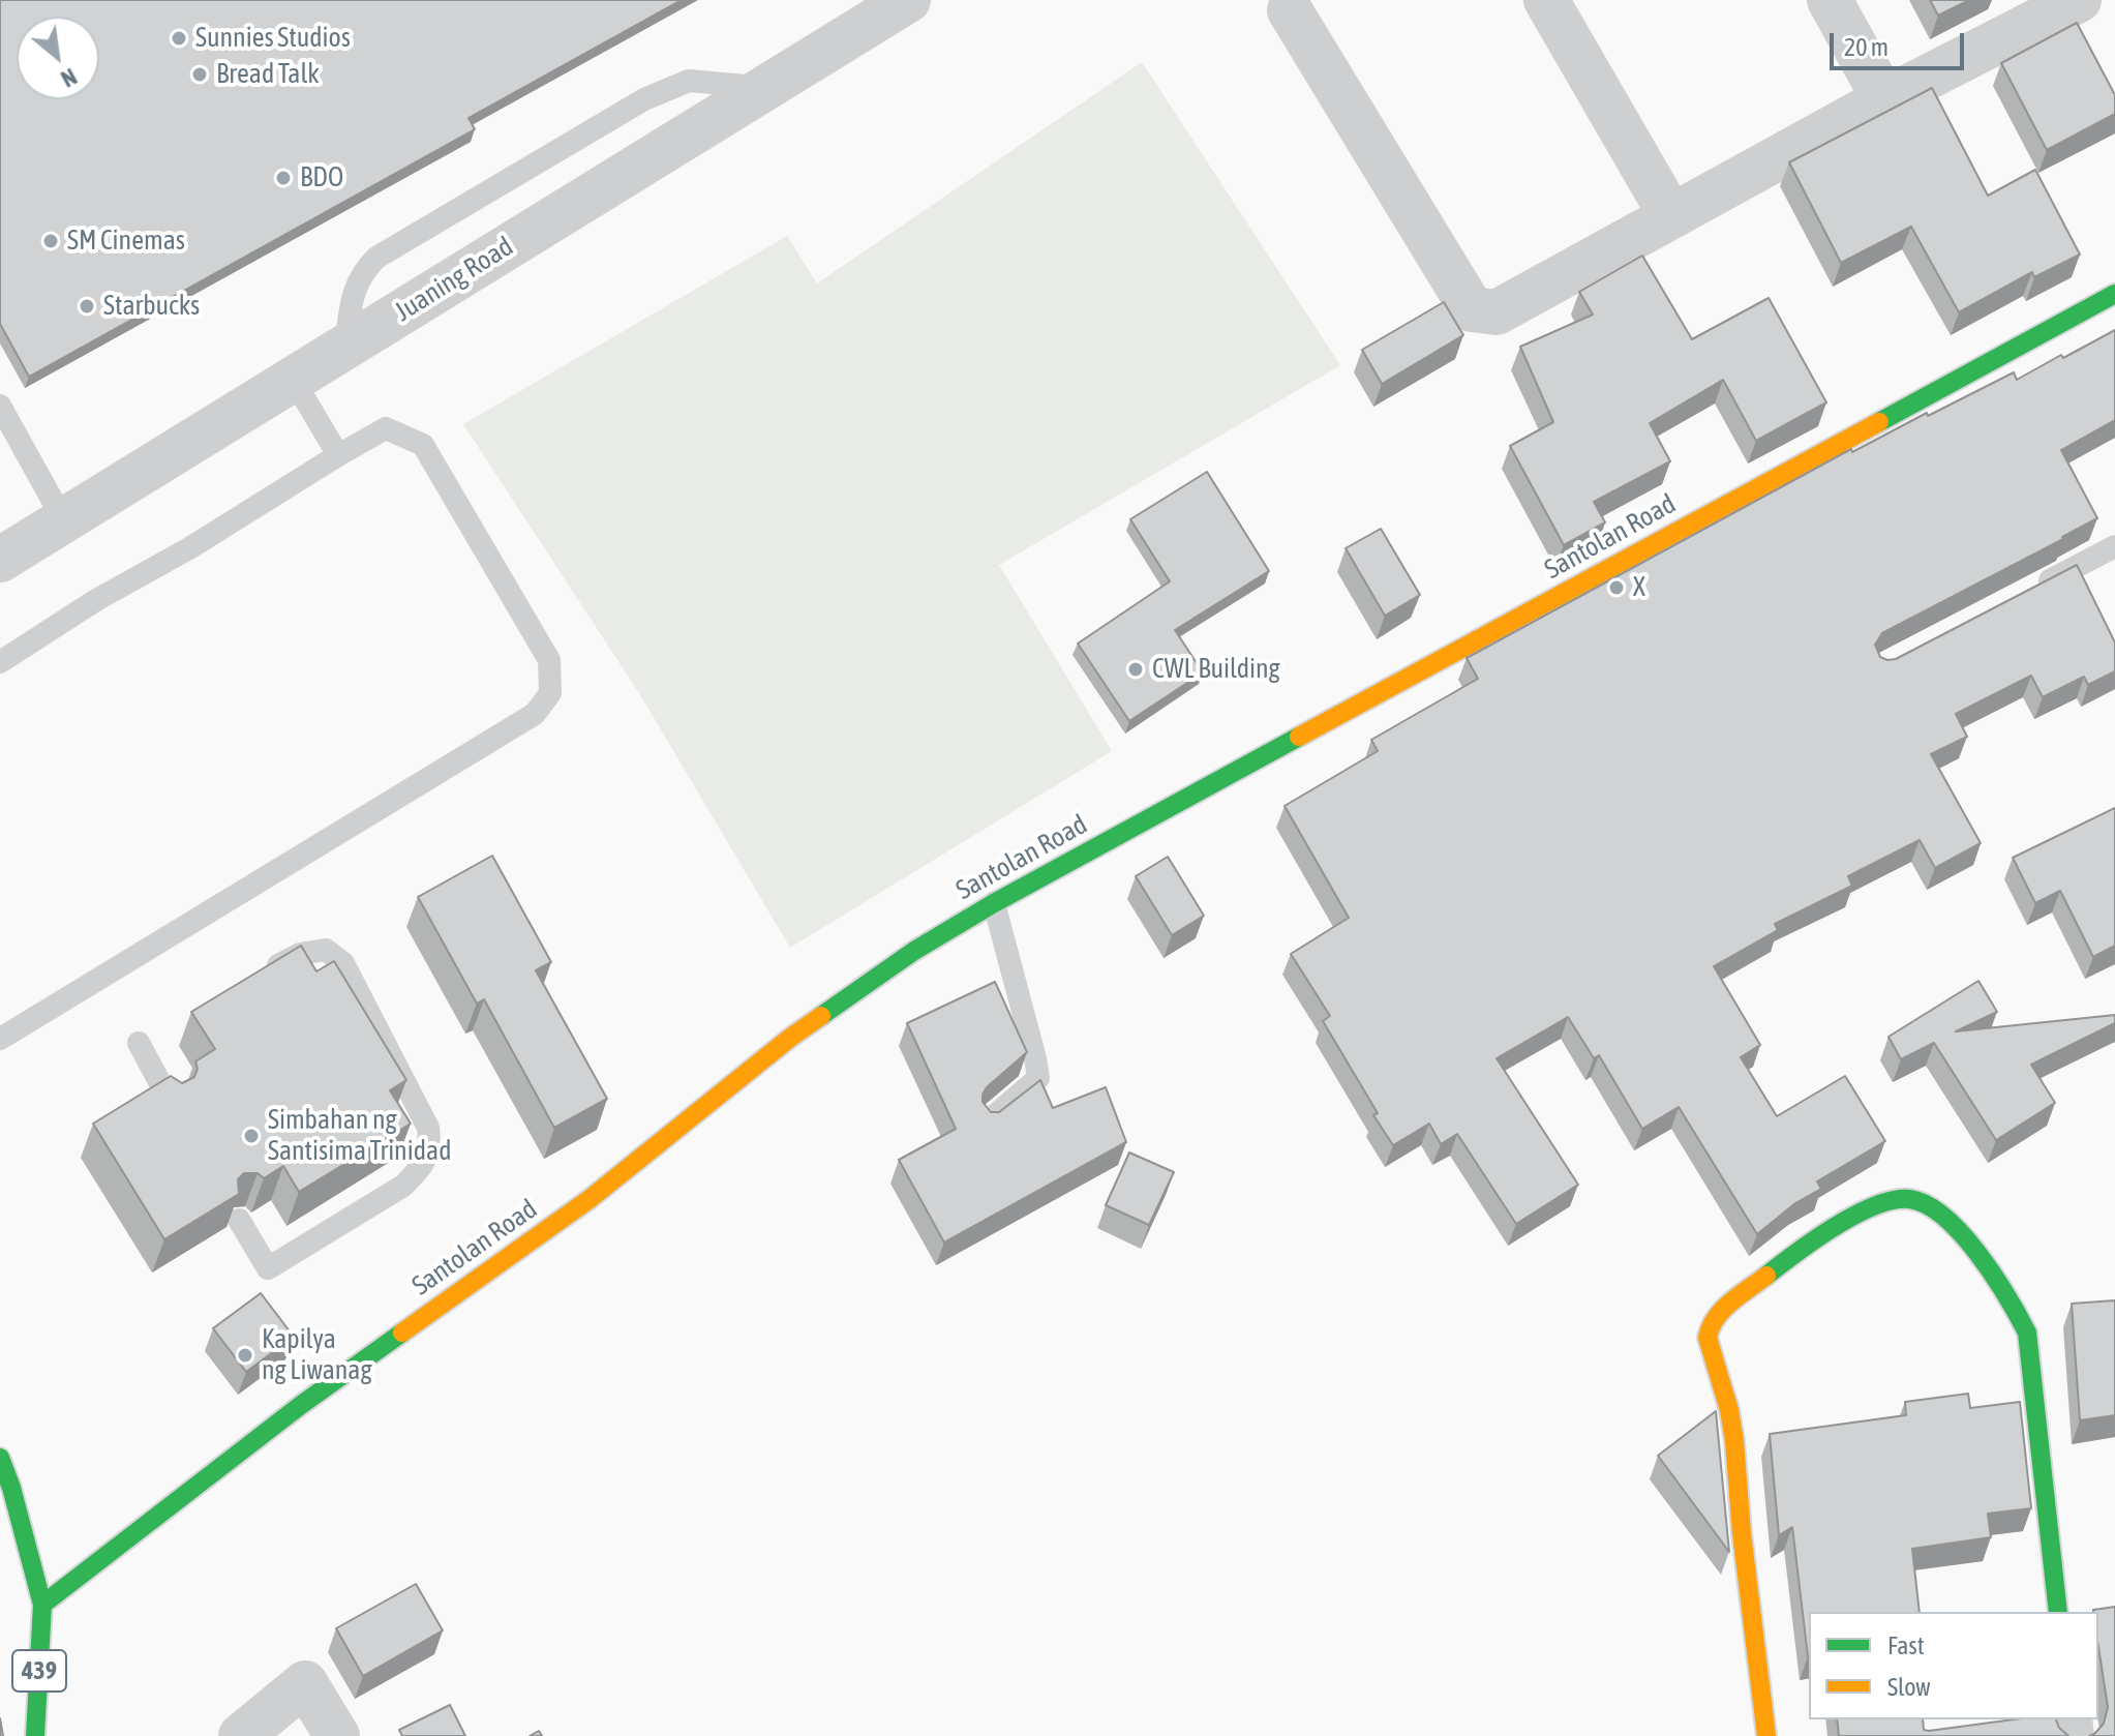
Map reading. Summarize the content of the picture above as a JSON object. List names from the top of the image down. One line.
{"streets":{"street":["Juaning Road","Santolan Road","439"]},"crossings":[["Santolan Road","439"]],"places":["Sunnies Studios","Bread Talk","BDO","SM Cinemas","Starbucks","X","CWL Building","Simbahan ng Santisima Trinidad","Kapilya ng Liwanag"],"legend":["Fast","Slow"],"scale_bar":"20 m","north":"bottom right"}
